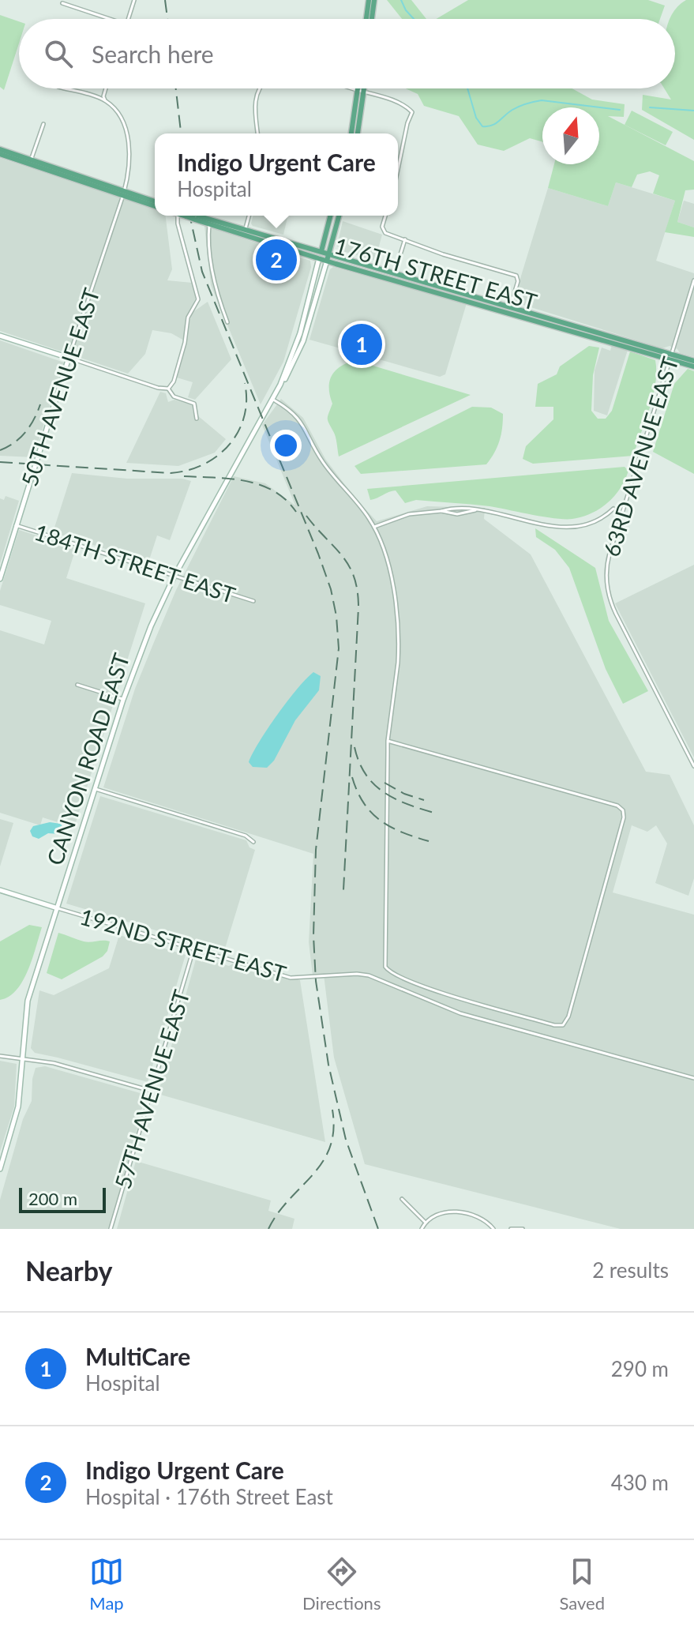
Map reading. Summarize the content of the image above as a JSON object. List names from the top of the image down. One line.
{"streets":{"main road":["176TH STREET EAST","50TH AVENUE EAST","CANYON ROAD EAST","192ND STREET EAST"],"street":["63RD AVENUE EAST","184TH STREET EAST","57TH AVENUE EAST"]},"crossings":[["176TH STREET EAST","63RD AVENUE EAST"],["176TH STREET EAST","CANYON ROAD EAST"],["50TH AVENUE EAST","184TH STREET EAST"],["184TH STREET EAST","CANYON ROAD EAST"],["CANYON ROAD EAST","192ND STREET EAST"],["192ND STREET EAST","57TH AVENUE EAST"]],"scale_bar":"200 m","north":"top","page":{"search":"Search here","popup":["Indigo Urgent Care","Hospital"],"pins":["2","1"],"scale":"200 m","heading":["Nearby","2 results"],"list":[{"mark":"1","name":"MultiCare","note":"Hospital","value":"290 m"},{"mark":"2","name":"Indigo Urgent Care","note":"Hospital · 176th Street East","value":"430 m"}],"nav":["Map","Directions","Saved"]}}
